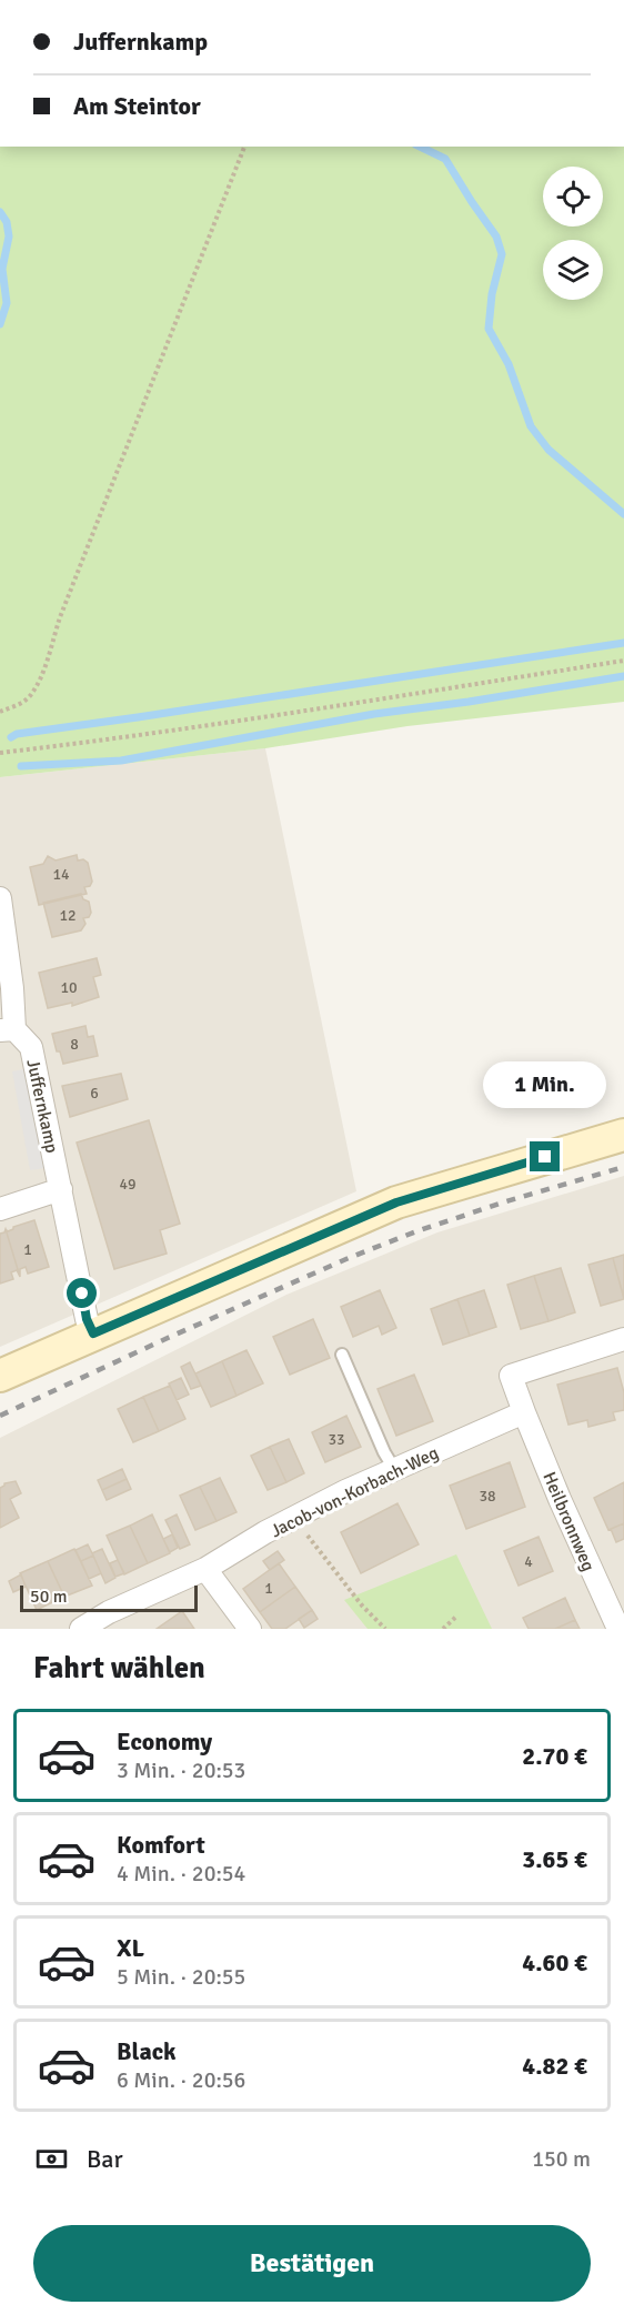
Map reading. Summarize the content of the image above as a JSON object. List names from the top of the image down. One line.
{"streets":{"street":["Juffernkamp","Jacob-von-Korbach-Weg","Heilbronnweg"]},"crossings":[["Jacob-von-Korbach-Weg","Heilbronnweg"]],"house_numbers":["14","12","10","8","6","49","1","33","38","4","1"],"scale_bar":"50 m","page":{"banner":["Juffernkamp","Am Steintor"],"bubble":"1 Min.","scale":"50 m","heading":"Fahrt wählen","list":[{"name":"Economy","note":"3 Min. · 20:53","value":"2.70 €"},{"name":"Komfort","note":"4 Min. · 20:54","value":"3.65 €"},{"name":"XL","note":"5 Min. · 20:55","value":"4.60 €"},{"name":"Black","note":"6 Min. · 20:56","value":"4.82 €"}],"pay":["Bar","150 m"],"buttons":"Bestätigen"}}
